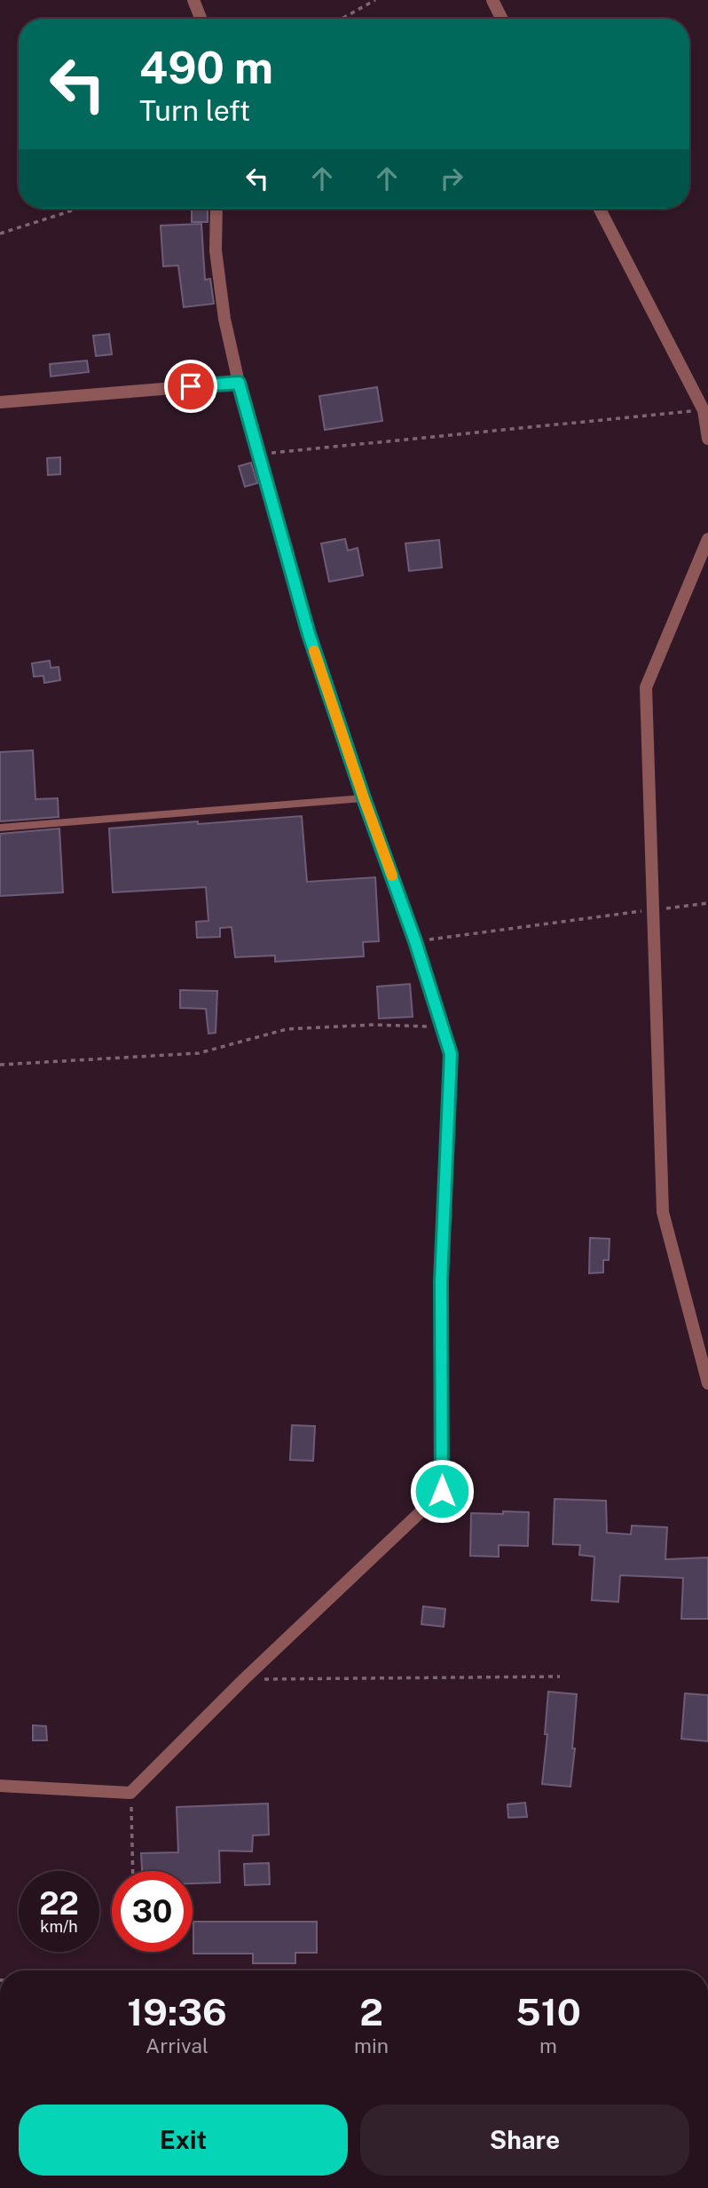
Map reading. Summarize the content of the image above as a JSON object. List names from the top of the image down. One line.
{"page":{"turn":["490 m","Turn left"],"speed":"22 km/h","limit":"30","eta":["19:36","Arrival","2","min","510","m"],"buttons":["Exit","Share"]}}
